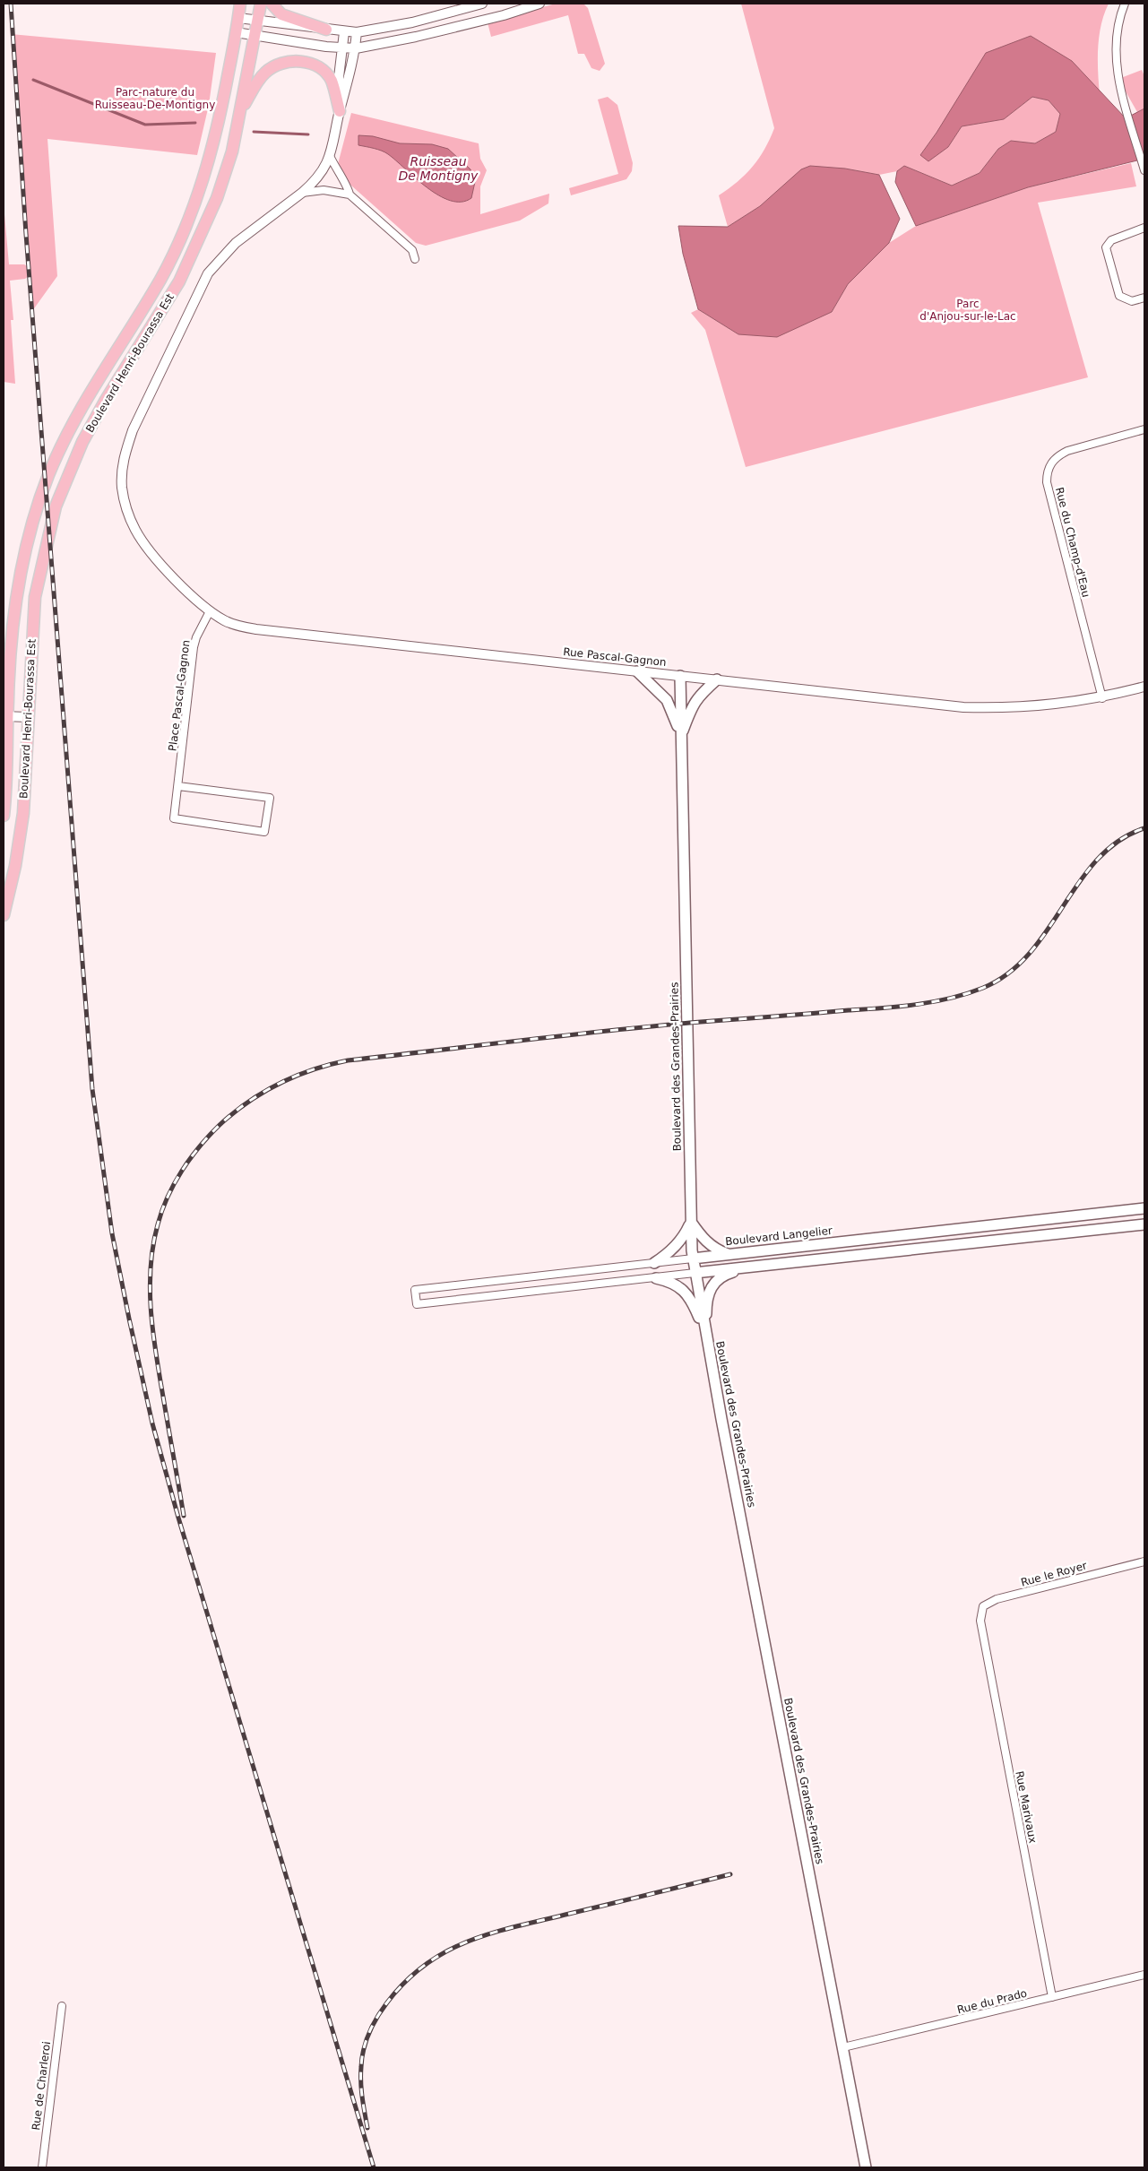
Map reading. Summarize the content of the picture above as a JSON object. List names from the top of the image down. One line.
{"streets":{"main road":["Boulevard Henri-Bourassa Est","Boulevard des Grandes-Prairies","Boulevard Langelier"],"street":["Rue du Champ-d'Eau","Rue Pascal-Gagnon","Place Pascal-Gagnon","Rue le Royer","Rue Marivaux","Rue du Prado","Rue de Charleroi"]},"crossings":[["Boulevard Henri-Bourassa Est","Rue Pascal-Gagnon"],["Rue du Champ-d'Eau","Rue Pascal-Gagnon"],["Rue Pascal-Gagnon","Place Pascal-Gagnon"],["Rue Pascal-Gagnon","Boulevard des Grandes-Prairies"],["Boulevard des Grandes-Prairies","Boulevard Langelier"],["Boulevard des Grandes-Prairies","Rue du Prado"],["Rue le Royer","Rue Marivaux"],["Rue Marivaux","Rue du Prado"]],"water":["Ruisseau De Montigny"],"parks":["Parc-nature du Ruisseau-De-Montigny","Parc d'Anjou-sur-le-Lac"]}
